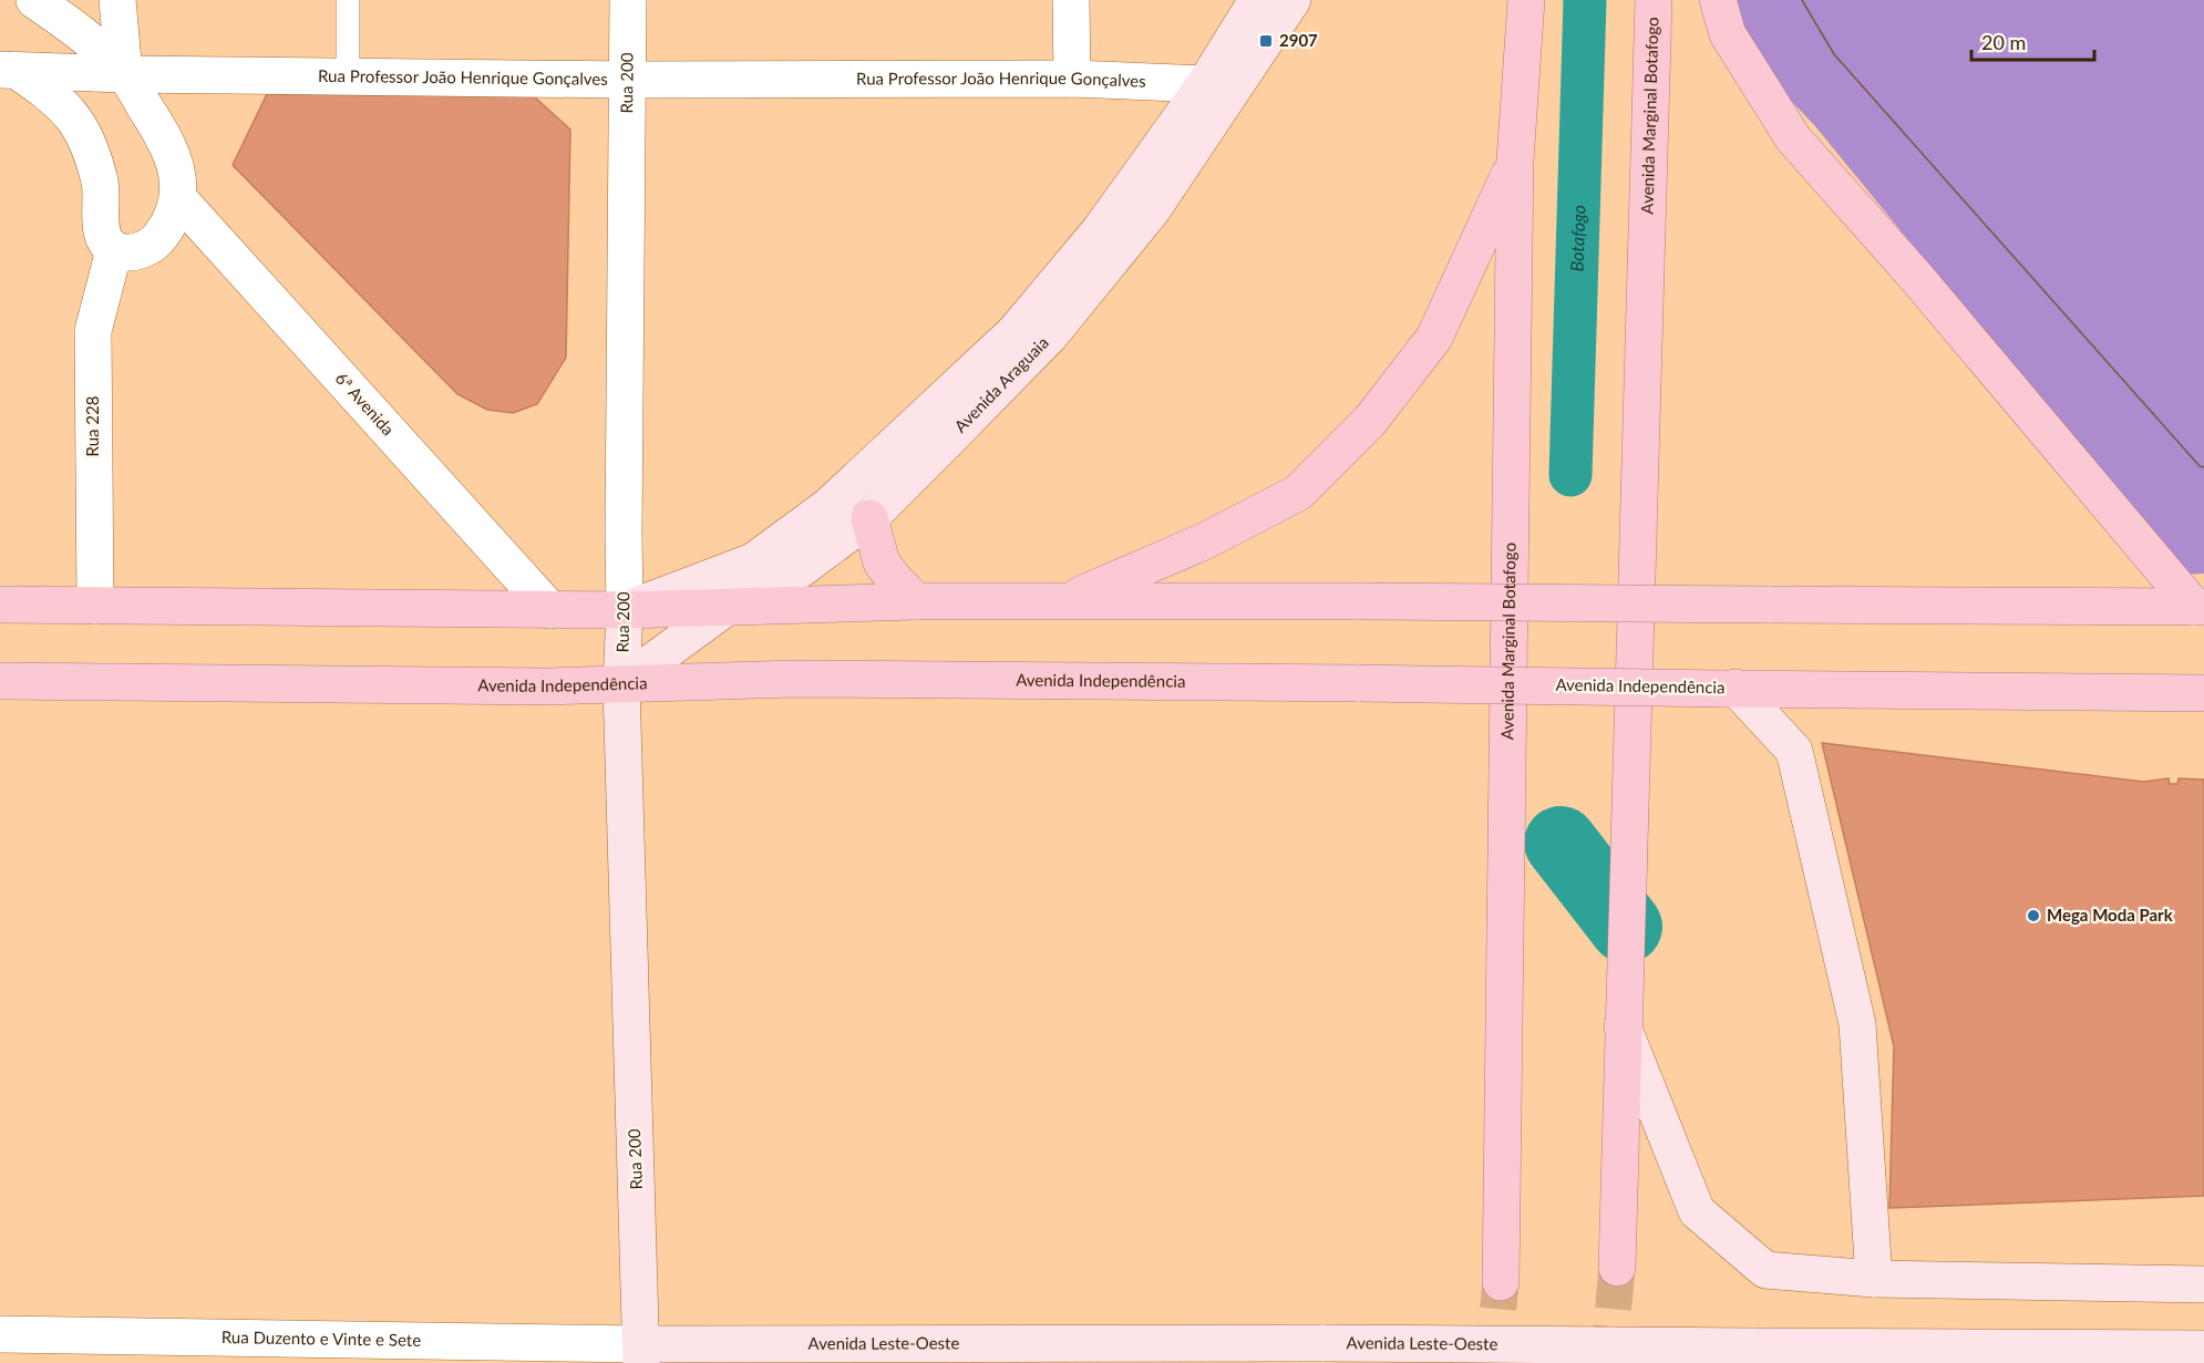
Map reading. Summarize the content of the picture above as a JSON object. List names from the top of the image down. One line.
{"streets":{"main road":["Rua 200","Avenida Marginal Botafogo","Avenida Araguaia","Avenida Independência","Avenida Leste-Oeste"],"street":["Rua Professor João Henrique Gonçalves","6ª Avenida","Rua 228","Rua Duzento e Vinte e Sete"]},"crossings":[["Rua Professor João Henrique Gonçalves","Rua 200"],["Rua Professor João Henrique Gonçalves","Avenida Araguaia"],["Rua 200","Avenida Araguaia"],["Rua 200","Avenida Independência"],["Rua 200","Rua Duzento e Vinte e Sete"],["Rua 200","Avenida Leste-Oeste"],["Avenida Araguaia","Avenida Independência"],["Rua Duzento e Vinte e Sete","Avenida Leste-Oeste"]],"water":["Botafogo"],"places":{"transit":["2907"],"other":["Mega Moda Park"]},"scale_bar":"20 m"}
